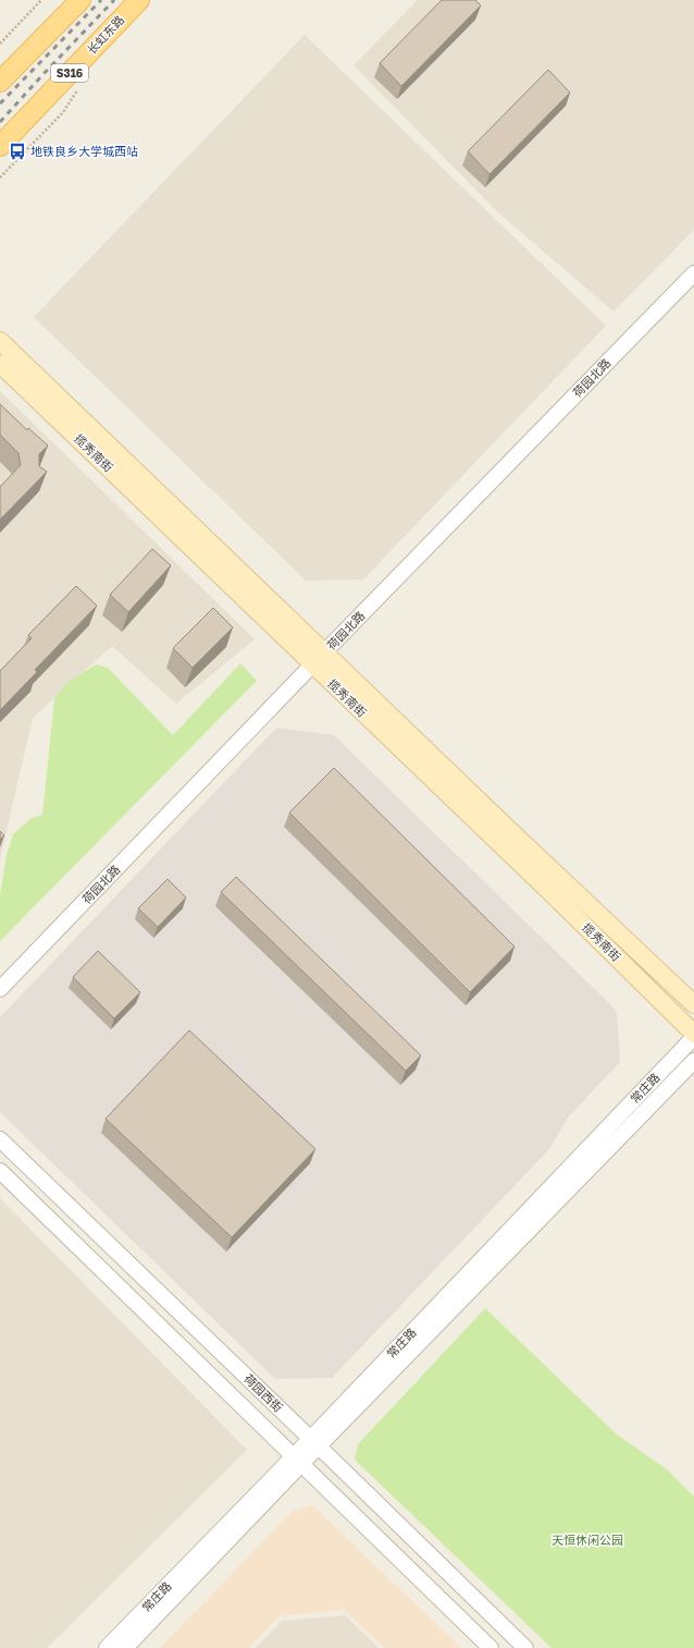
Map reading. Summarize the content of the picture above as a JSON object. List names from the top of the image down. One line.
{"streets":{"main road":["长虹东路","S316","揽秀南街"],"street":["荷园北路","常庄路","荷园西街"]},"crossings":[["荷园北路","揽秀南街"],["揽秀南街","常庄路"],["常庄路","荷园西街"]],"parks":["天恒休闲公园"],"places":{"bus stop":["地铁良乡大学城西站"]}}
